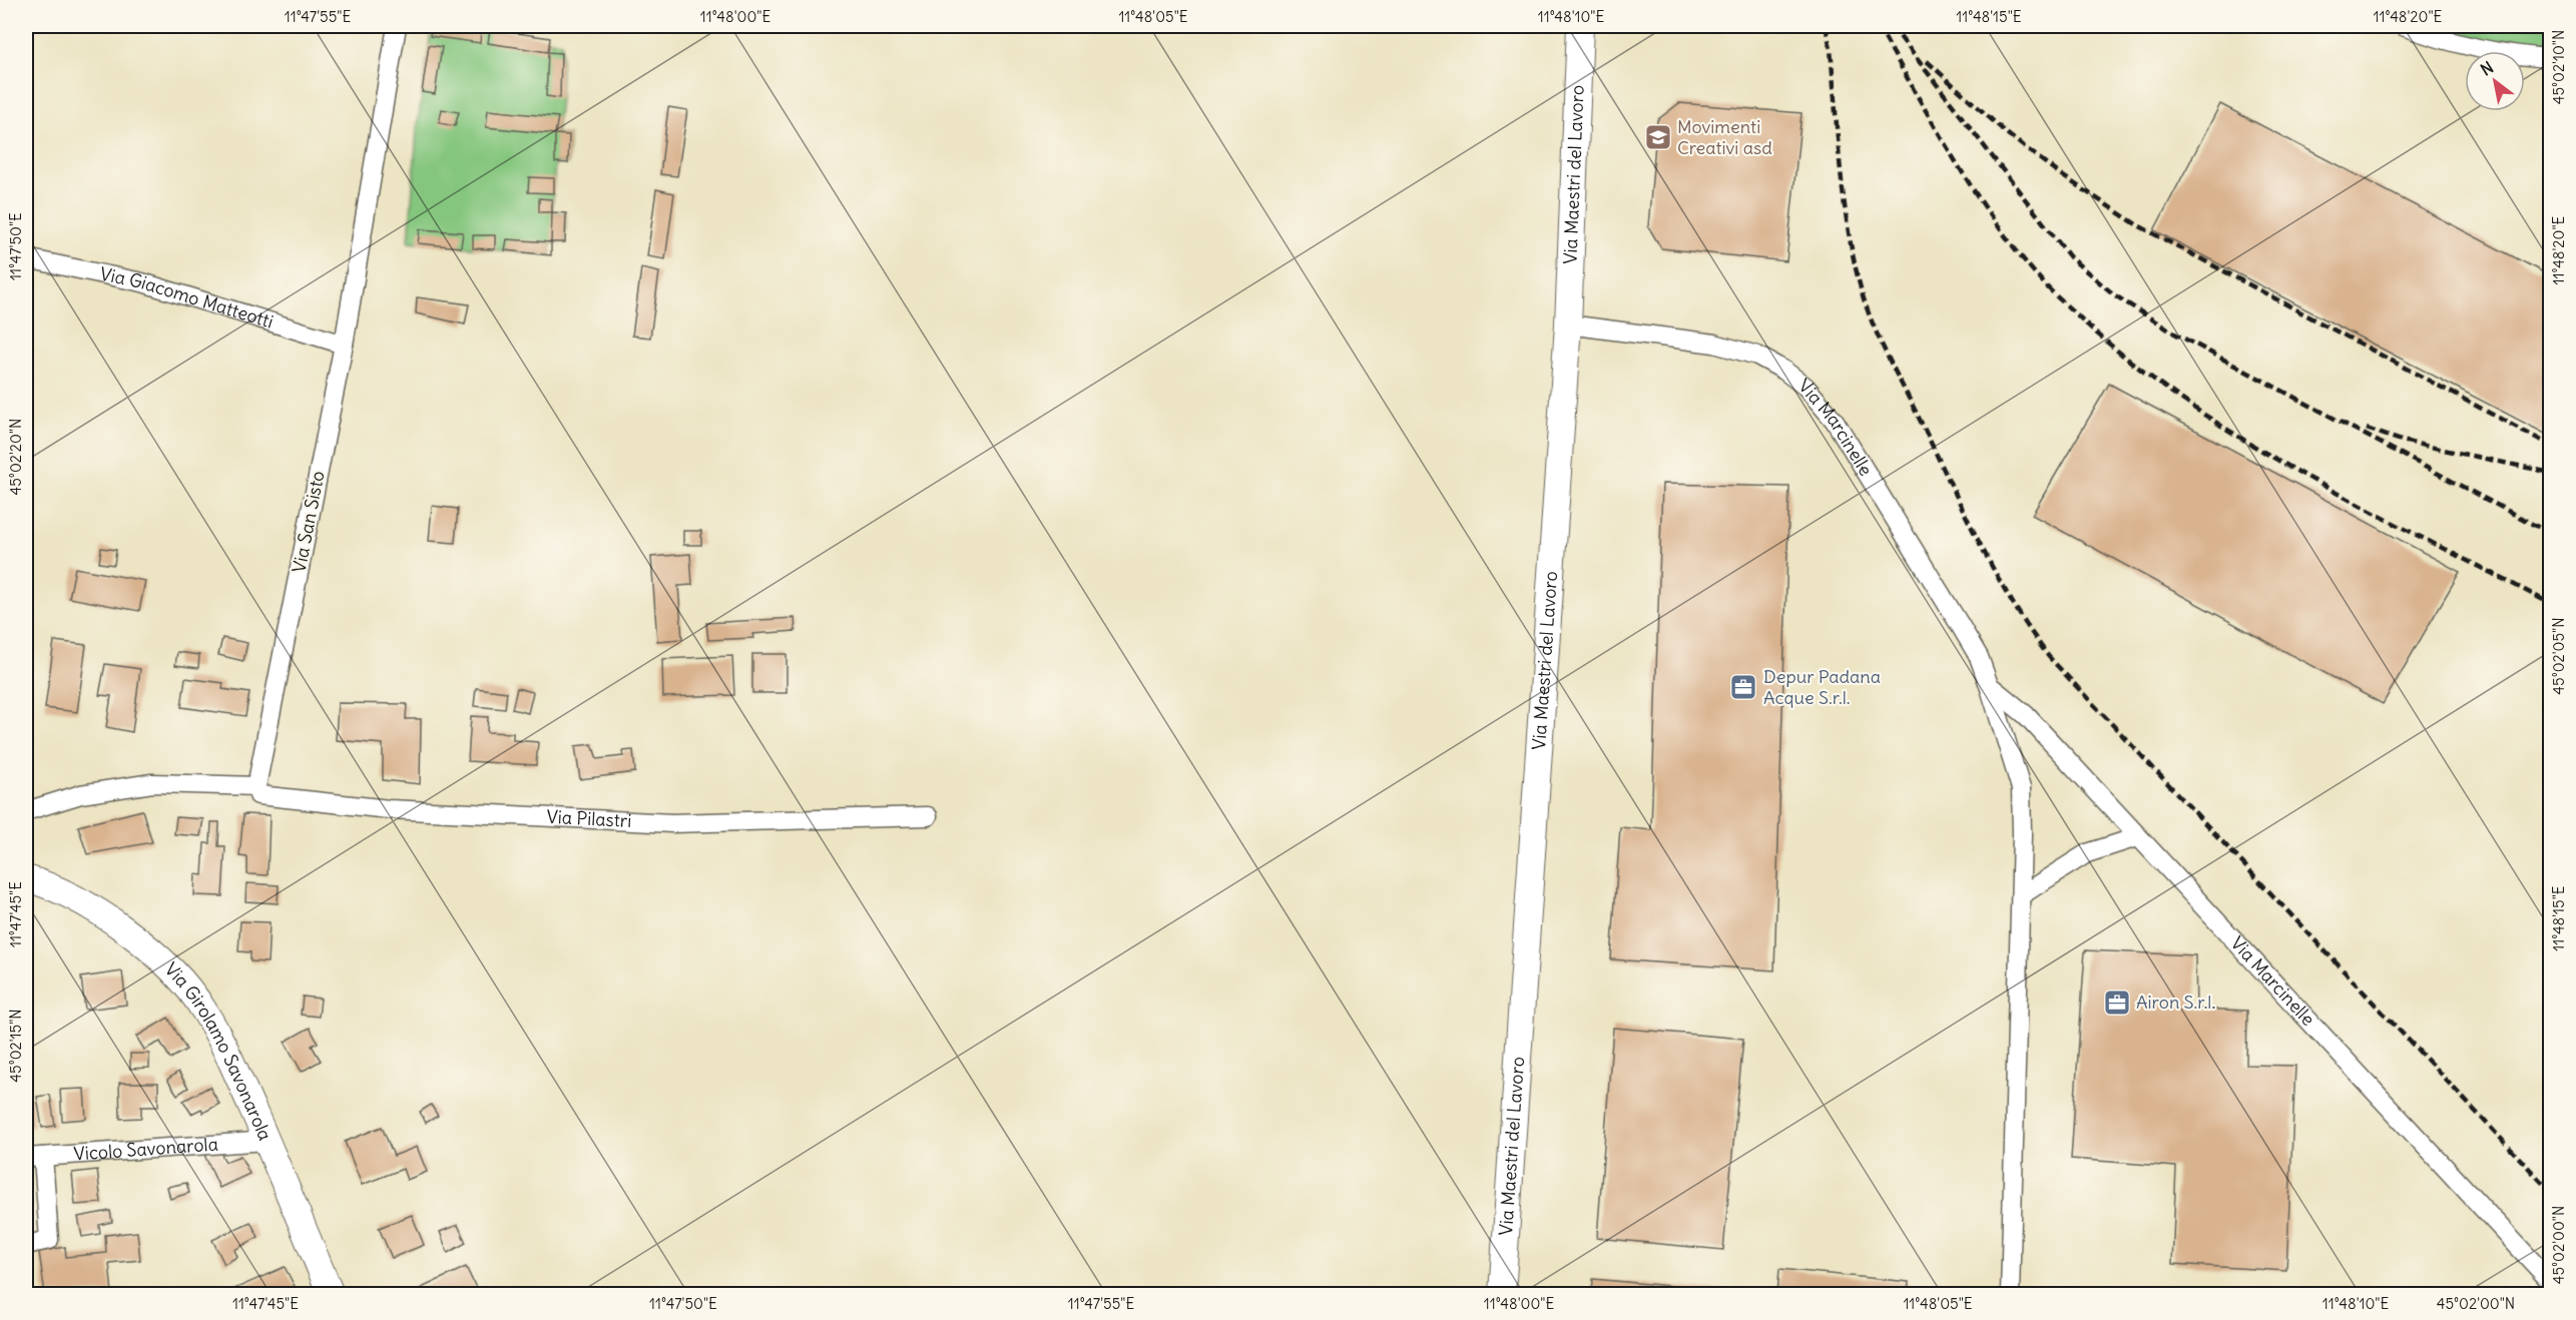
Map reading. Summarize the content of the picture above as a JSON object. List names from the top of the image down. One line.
{"streets":{"street":["Via Maestri del Lavoro","Via Giacomo Matteotti","Via Marcinelle","Via San Sisto","Via Pilastri","Via Girolamo Savonarola","Vicolo Savonarola"]},"crossings":[["Via Maestri del Lavoro","Via Marcinelle"],["Via Giacomo Matteotti","Via San Sisto"],["Via San Sisto","Via Pilastri"],["Via Girolamo Savonarola","Vicolo Savonarola"]],"places":{"school or university":["Movimenti Creativi asd"],"office":["Depur Padana Acque S.r.l.","Airon S.r.l."]},"north":"top left","coordinates":["11°47'55\"E","11°48'00\"E","11°48'05\"E","11°48'10\"E","11°48'15\"E","11°48'20\"E","45°02'10\"N","11°47'50\"E","45°02'20\"N","45°02'05\"N","11°47'45\"E","45°02'15\"N","45°02'00\"N"]}
